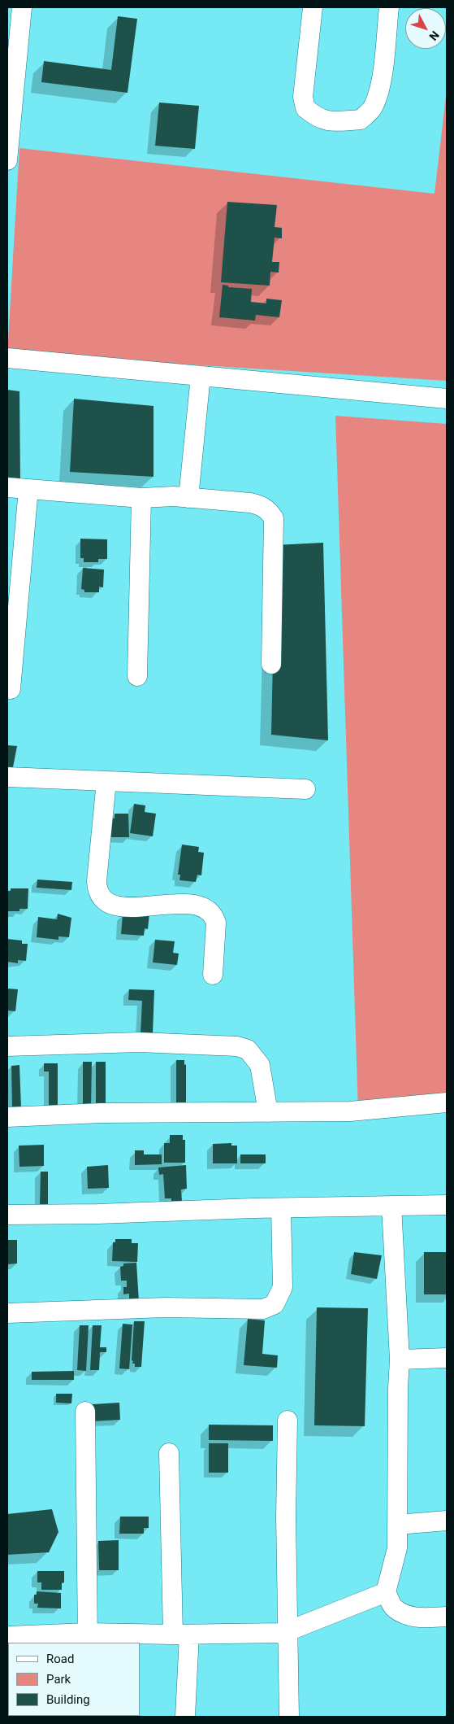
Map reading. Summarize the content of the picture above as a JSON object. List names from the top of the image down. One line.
{"legend":["Road","Park","Building"],"north":"bottom right"}
